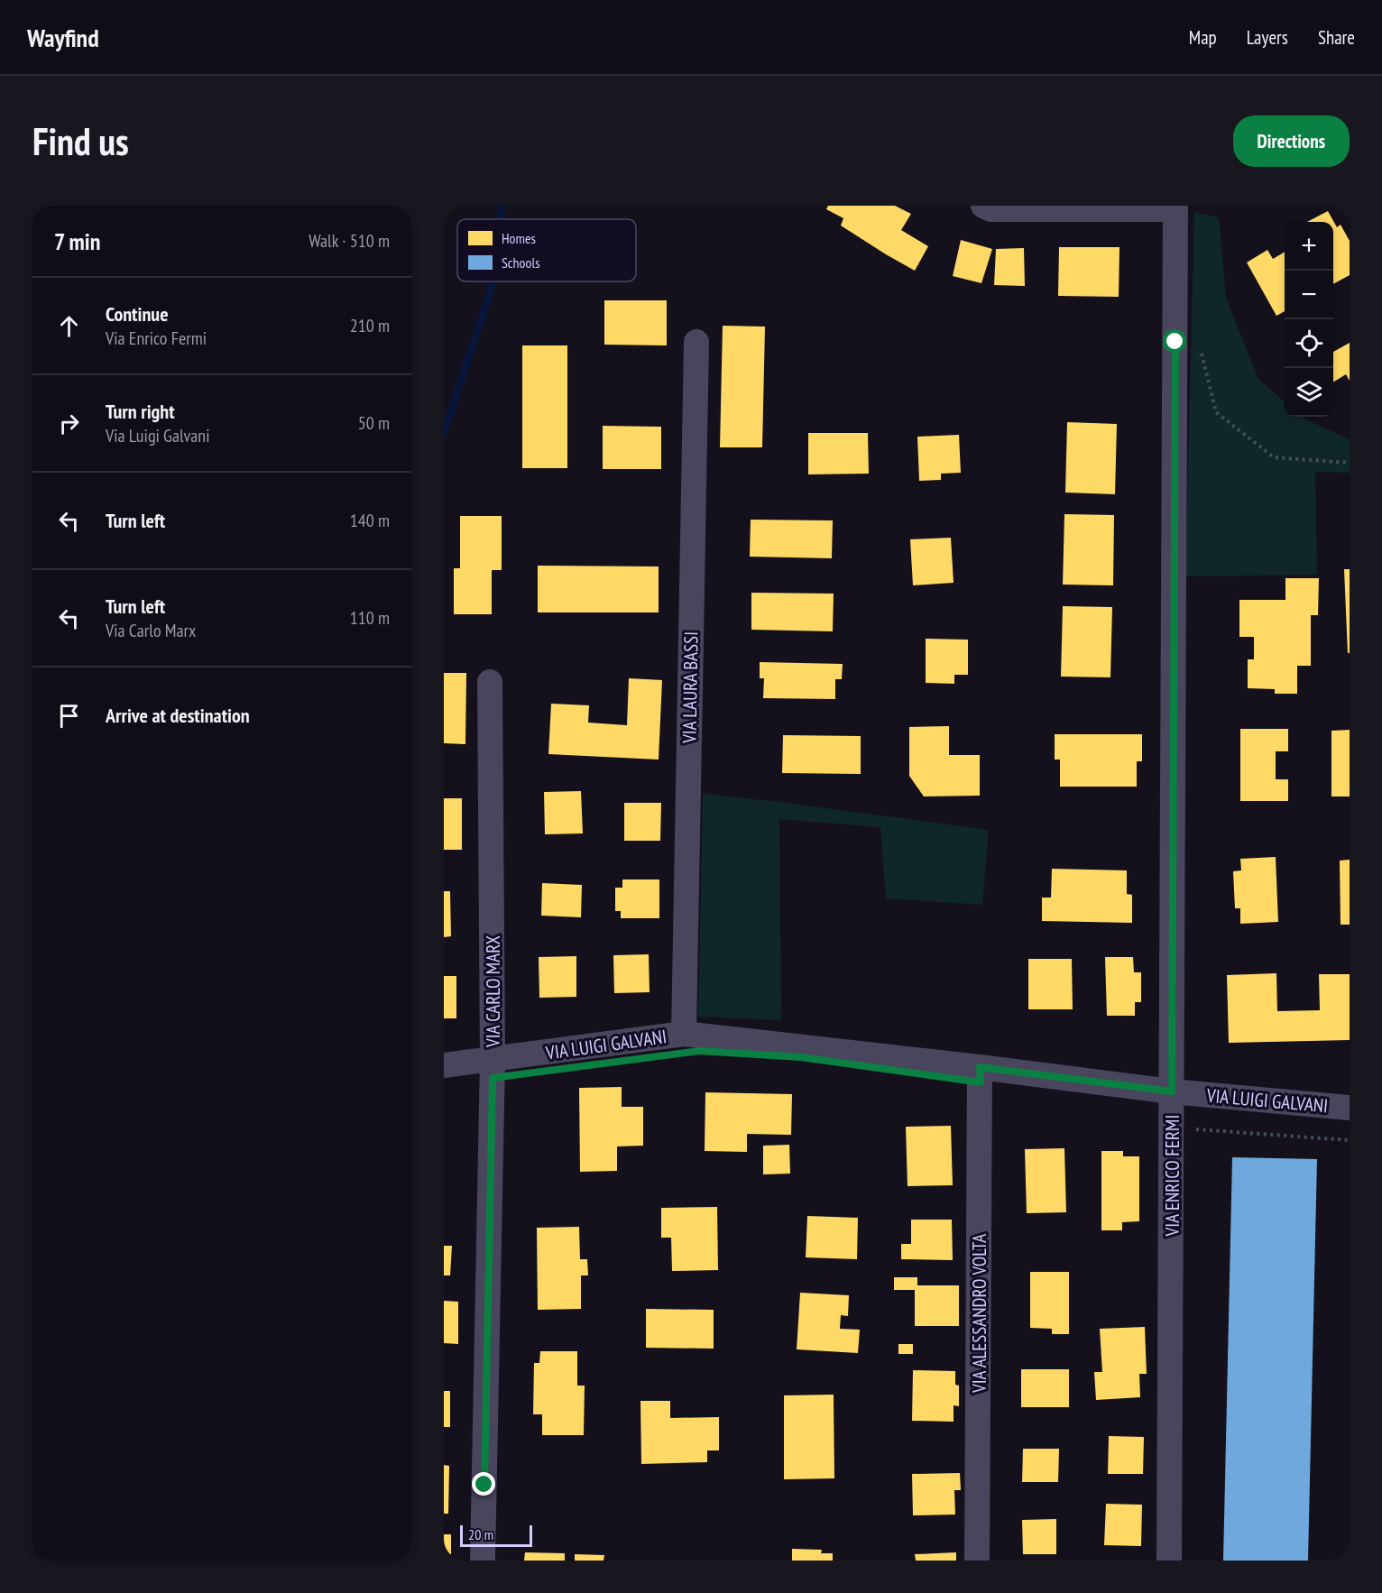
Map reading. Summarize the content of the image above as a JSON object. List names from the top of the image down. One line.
{"streets":{"street":["VIA LAURA BASSI","VIA CARLO MARX","VIA LUIGI GALVANI","VIA ENRICO FERMI","VIA ALESSANDRO VOLTA"]},"crossings":[["VIA LAURA BASSI","VIA LUIGI GALVANI"],["VIA CARLO MARX","VIA LUIGI GALVANI"],["VIA LUIGI GALVANI","VIA ENRICO FERMI"],["VIA LUIGI GALVANI","VIA ALESSANDRO VOLTA"]],"legend":["Homes","Schools"],"scale_bar":"20 m","page":{"header":"Wayfind","nav":["Map","Layers","Share"],"buttons":"Directions","title":"Find us","heading":["7 min","Walk · 510 m"],"map_buttons":["+","−"],"list":[["Continue","Via Enrico Fermi","210 m"],["Turn right","Via Luigi Galvani","50 m"],["Turn left","140 m"],["Turn left","Via Carlo Marx","110 m"],"Arrive at destination"],"scale":"20 m"}}
